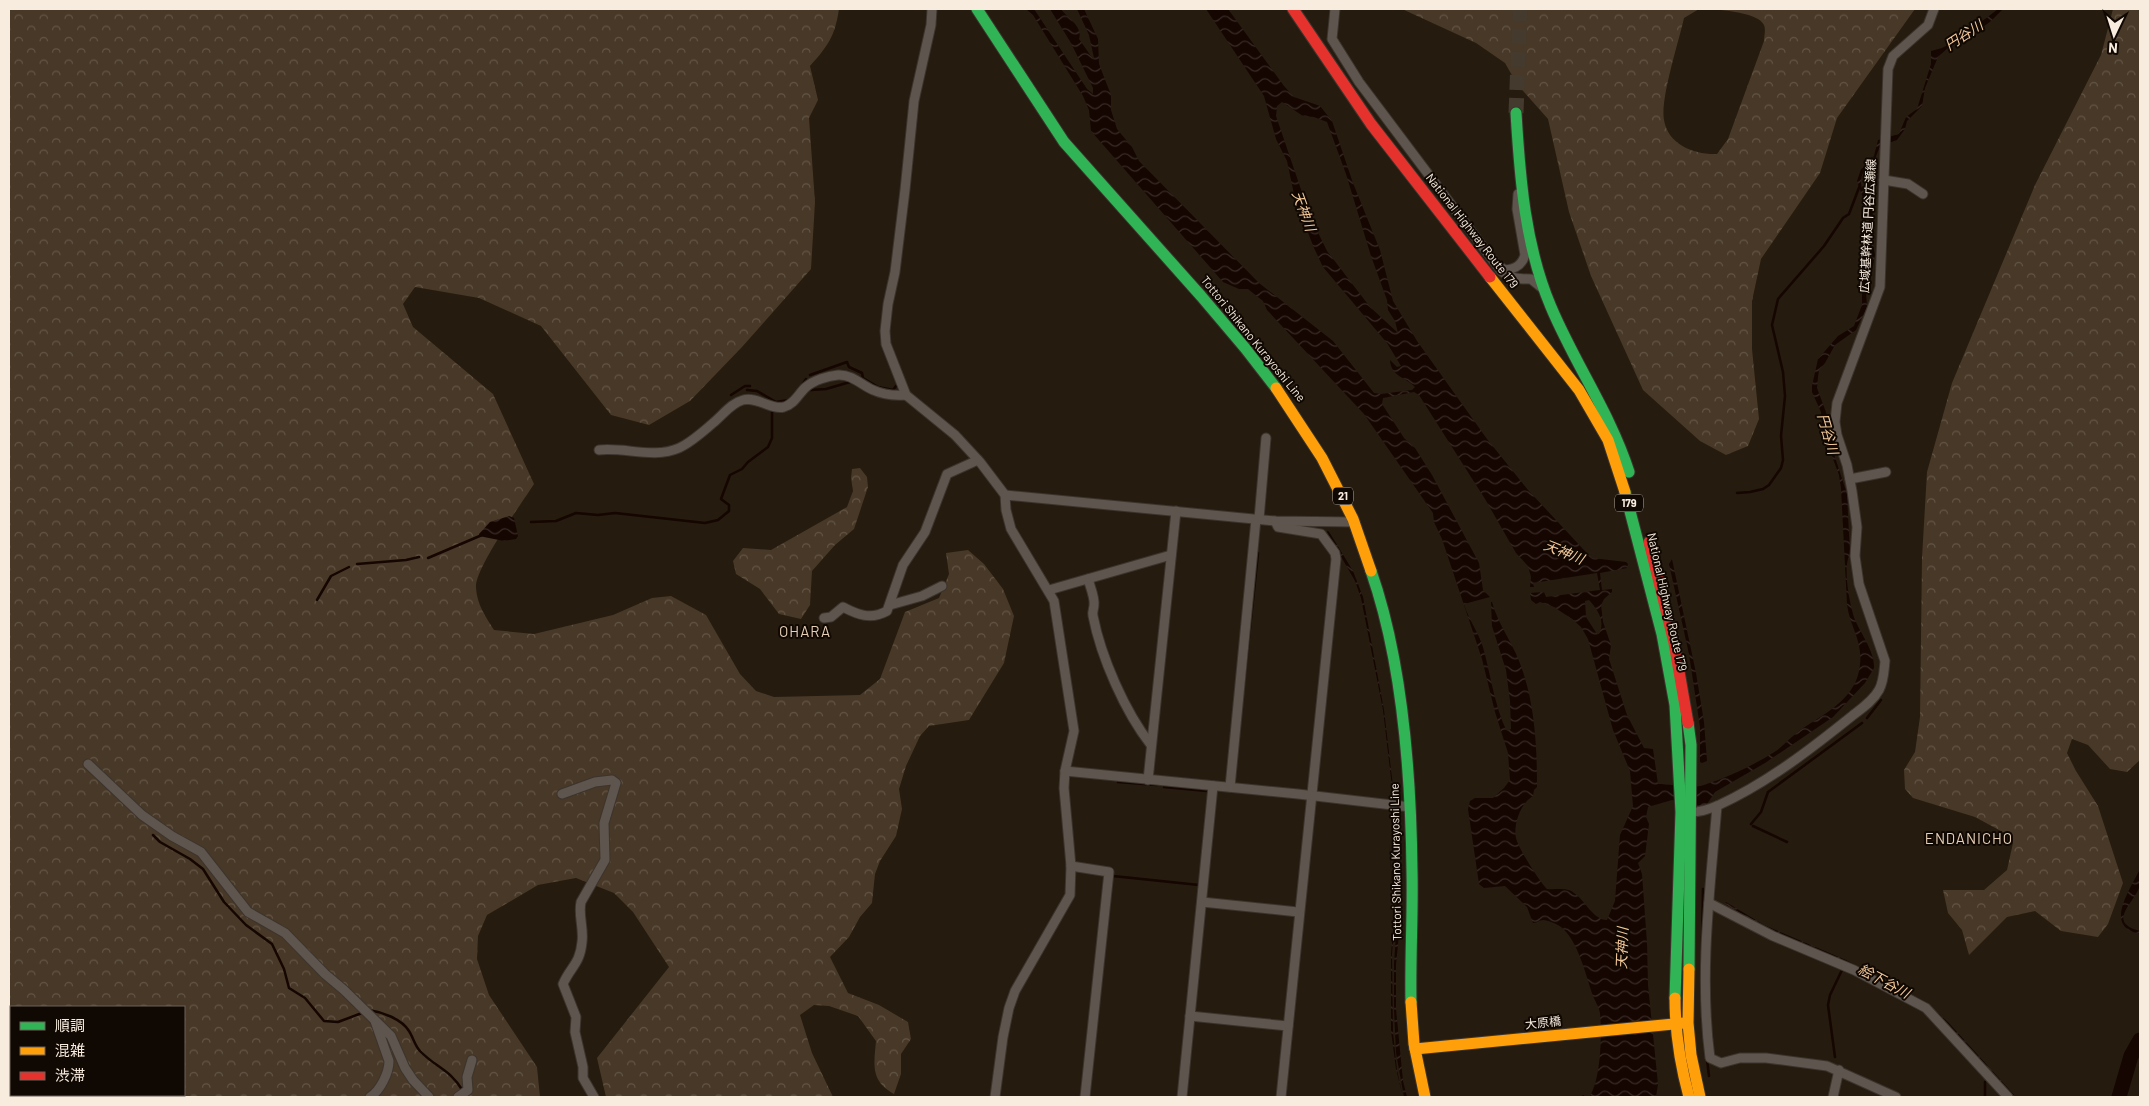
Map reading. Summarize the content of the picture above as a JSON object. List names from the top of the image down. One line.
{"streets":{"main road":["National Highway Route 179","Tottori Shikano Kurayoshi Line","21","179","大原橋"],"street":["広域基幹林道 円谷広瀬線"]},"crossings":[["広域基幹林道 円谷広瀬線","National Highway Route 179"],["National Highway Route 179","大原橋"],["Tottori Shikano Kurayoshi Line","大原橋"]],"districts":["OHARA","ENDANICHO"],"water":["円谷川","天神川","絵下谷川"],"legend":["順調","混雑","渋滞"],"north":"bottom"}
